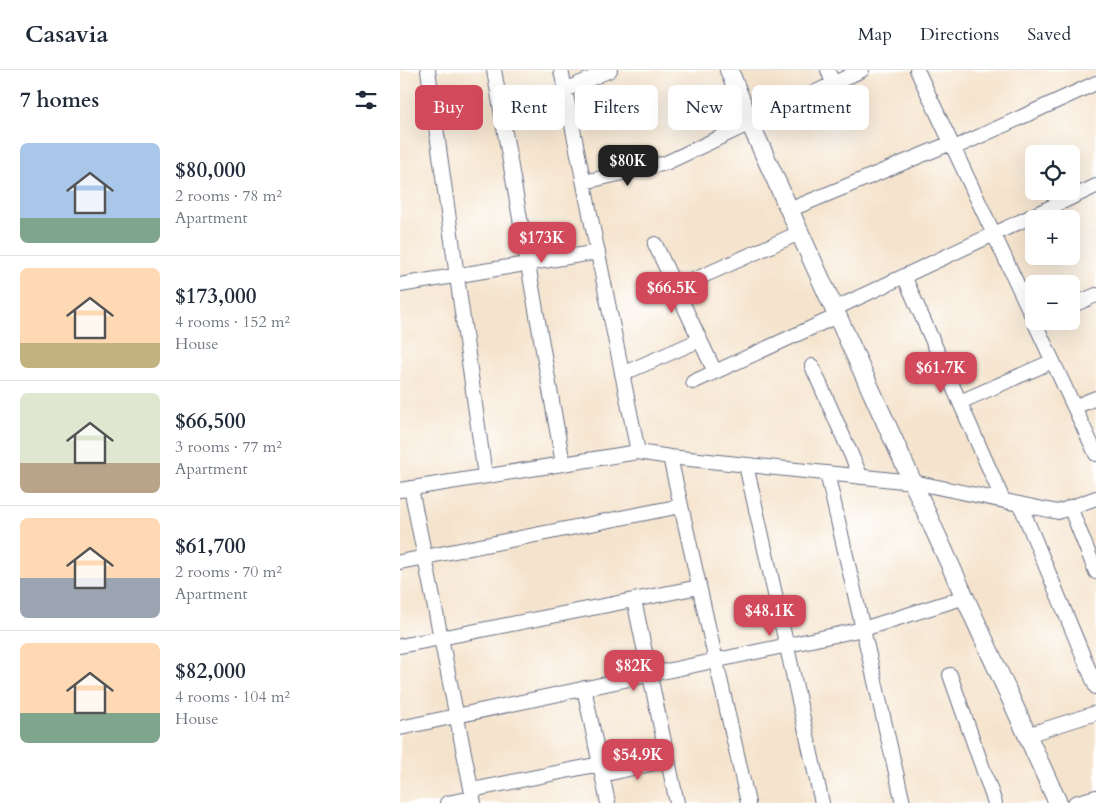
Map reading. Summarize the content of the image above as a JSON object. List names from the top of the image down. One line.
{"page":{"header":"Casavia","nav":["Map","Directions","Saved"],"heading":"7 homes","chip":["Buy","Rent","Filters","New","Apartment"],"list":[{"name":"$80,000","note":"2 rooms · 78 m² · Apartment"},{"name":"$173,000","note":"4 rooms · 152 m² · House"},{"name":"$66,500","note":"3 rooms · 77 m² · Apartment"},{"name":"$61,700","note":"2 rooms · 70 m² · Apartment"},{"name":"$82,000","note":"4 rooms · 104 m² · House"}],"map_buttons":["+","−"],"price":["$80K","$173K","$66.5K","$61.7K","$48.1K","$82K","$54.9K"]}}
